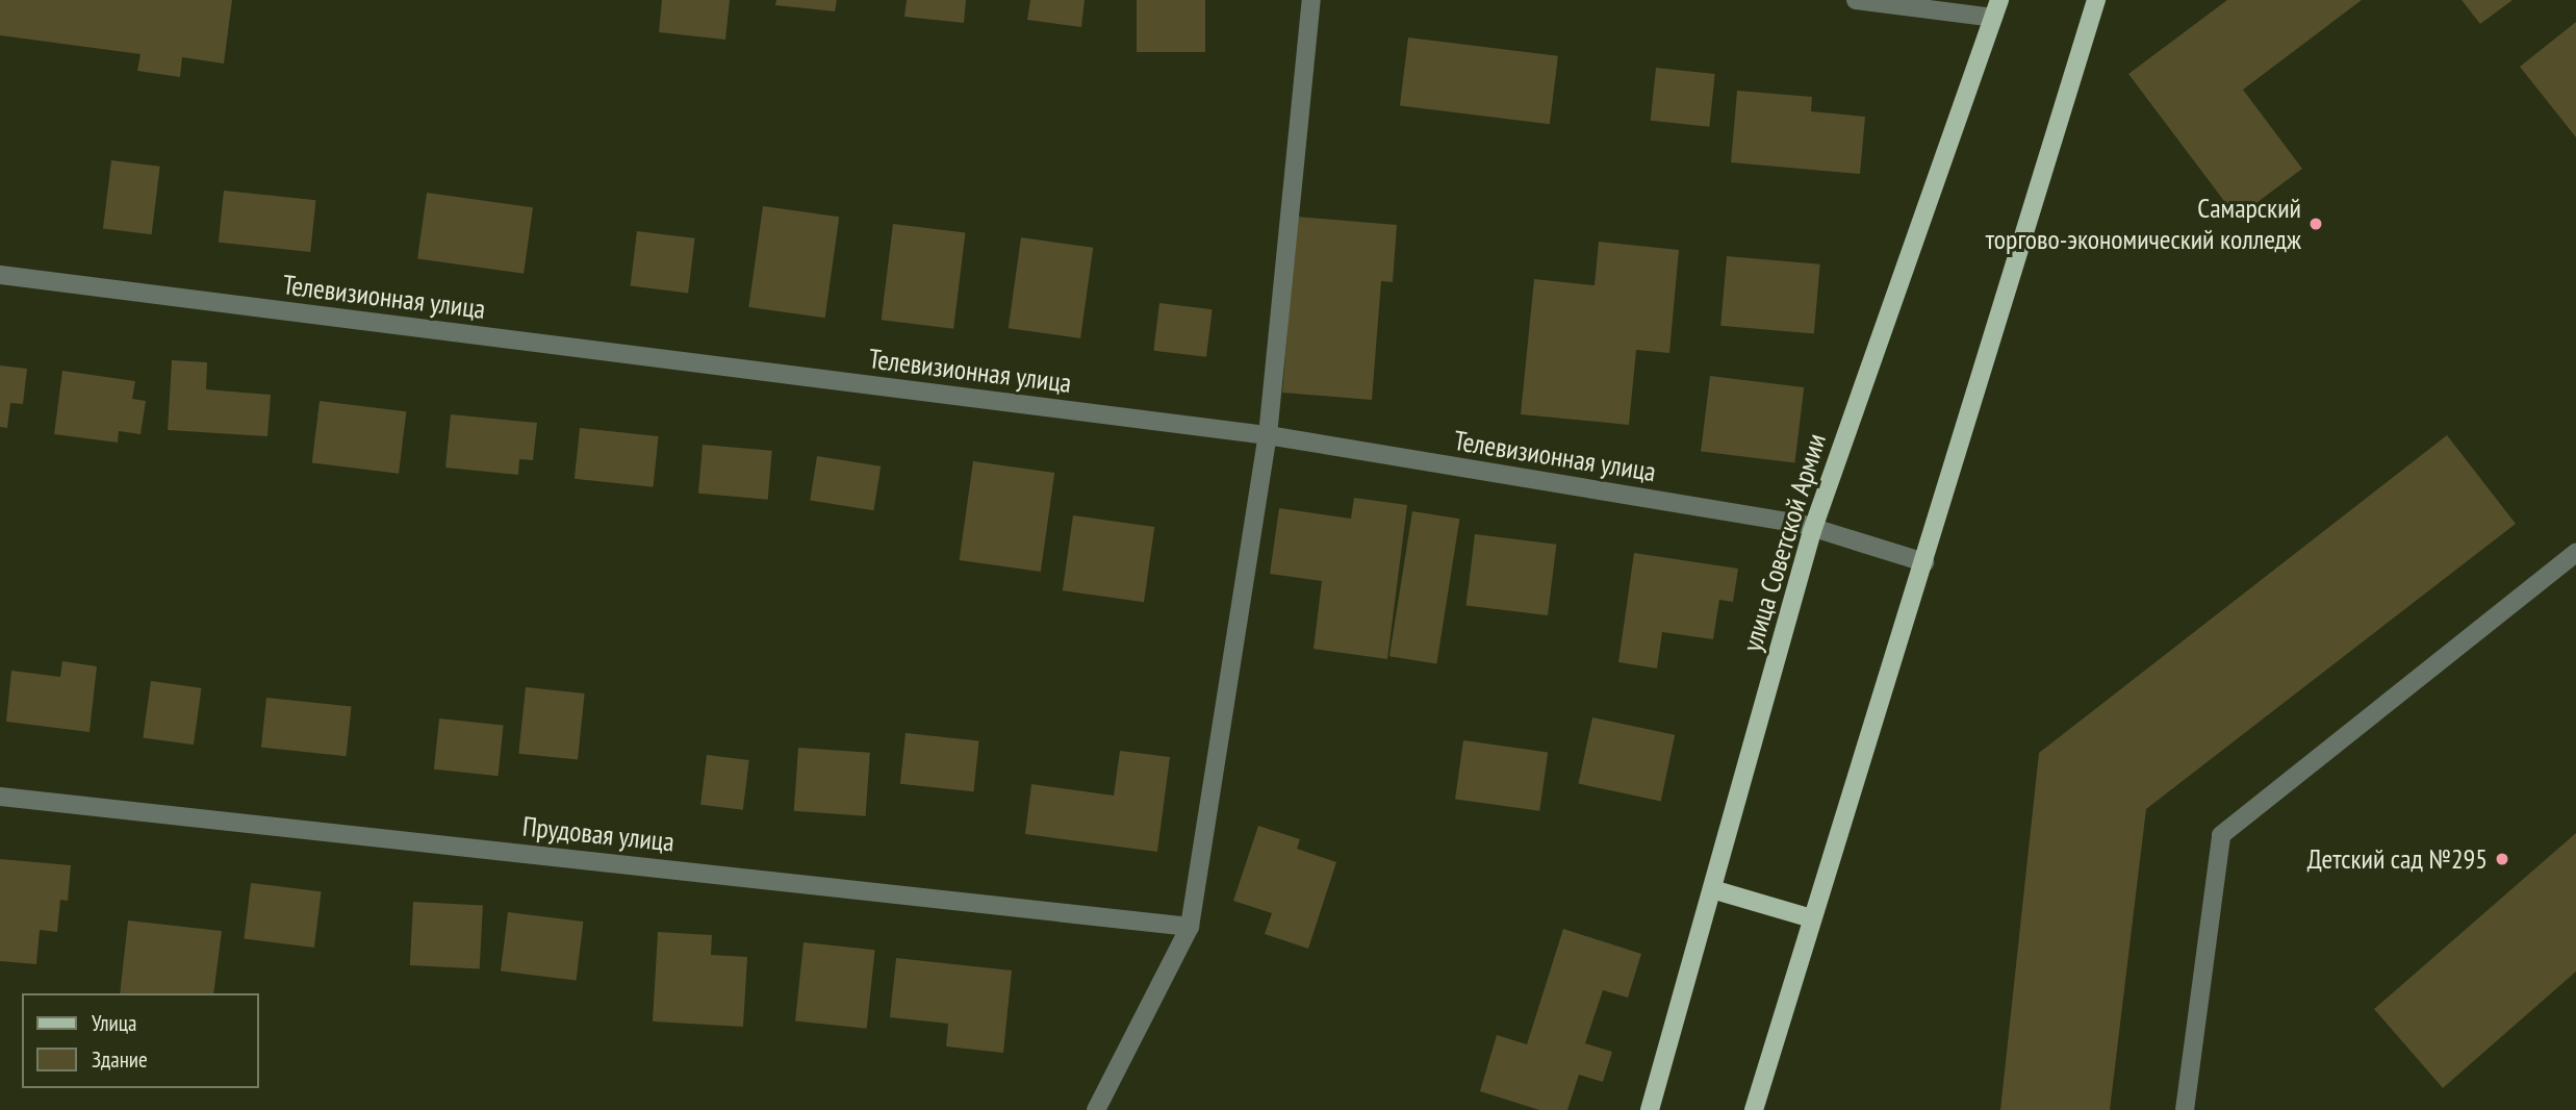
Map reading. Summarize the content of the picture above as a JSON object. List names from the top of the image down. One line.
{"streets":{"main road":["улица Советской Армии"],"street":["Телевизионная улица","Прудовая улица"]},"crossings":[["Телевизионная улица","улица Советской Армии"]],"places":["Самарский торгово-экономический колледж","Детский сад №295"],"legend":["Улица","Здание"]}
